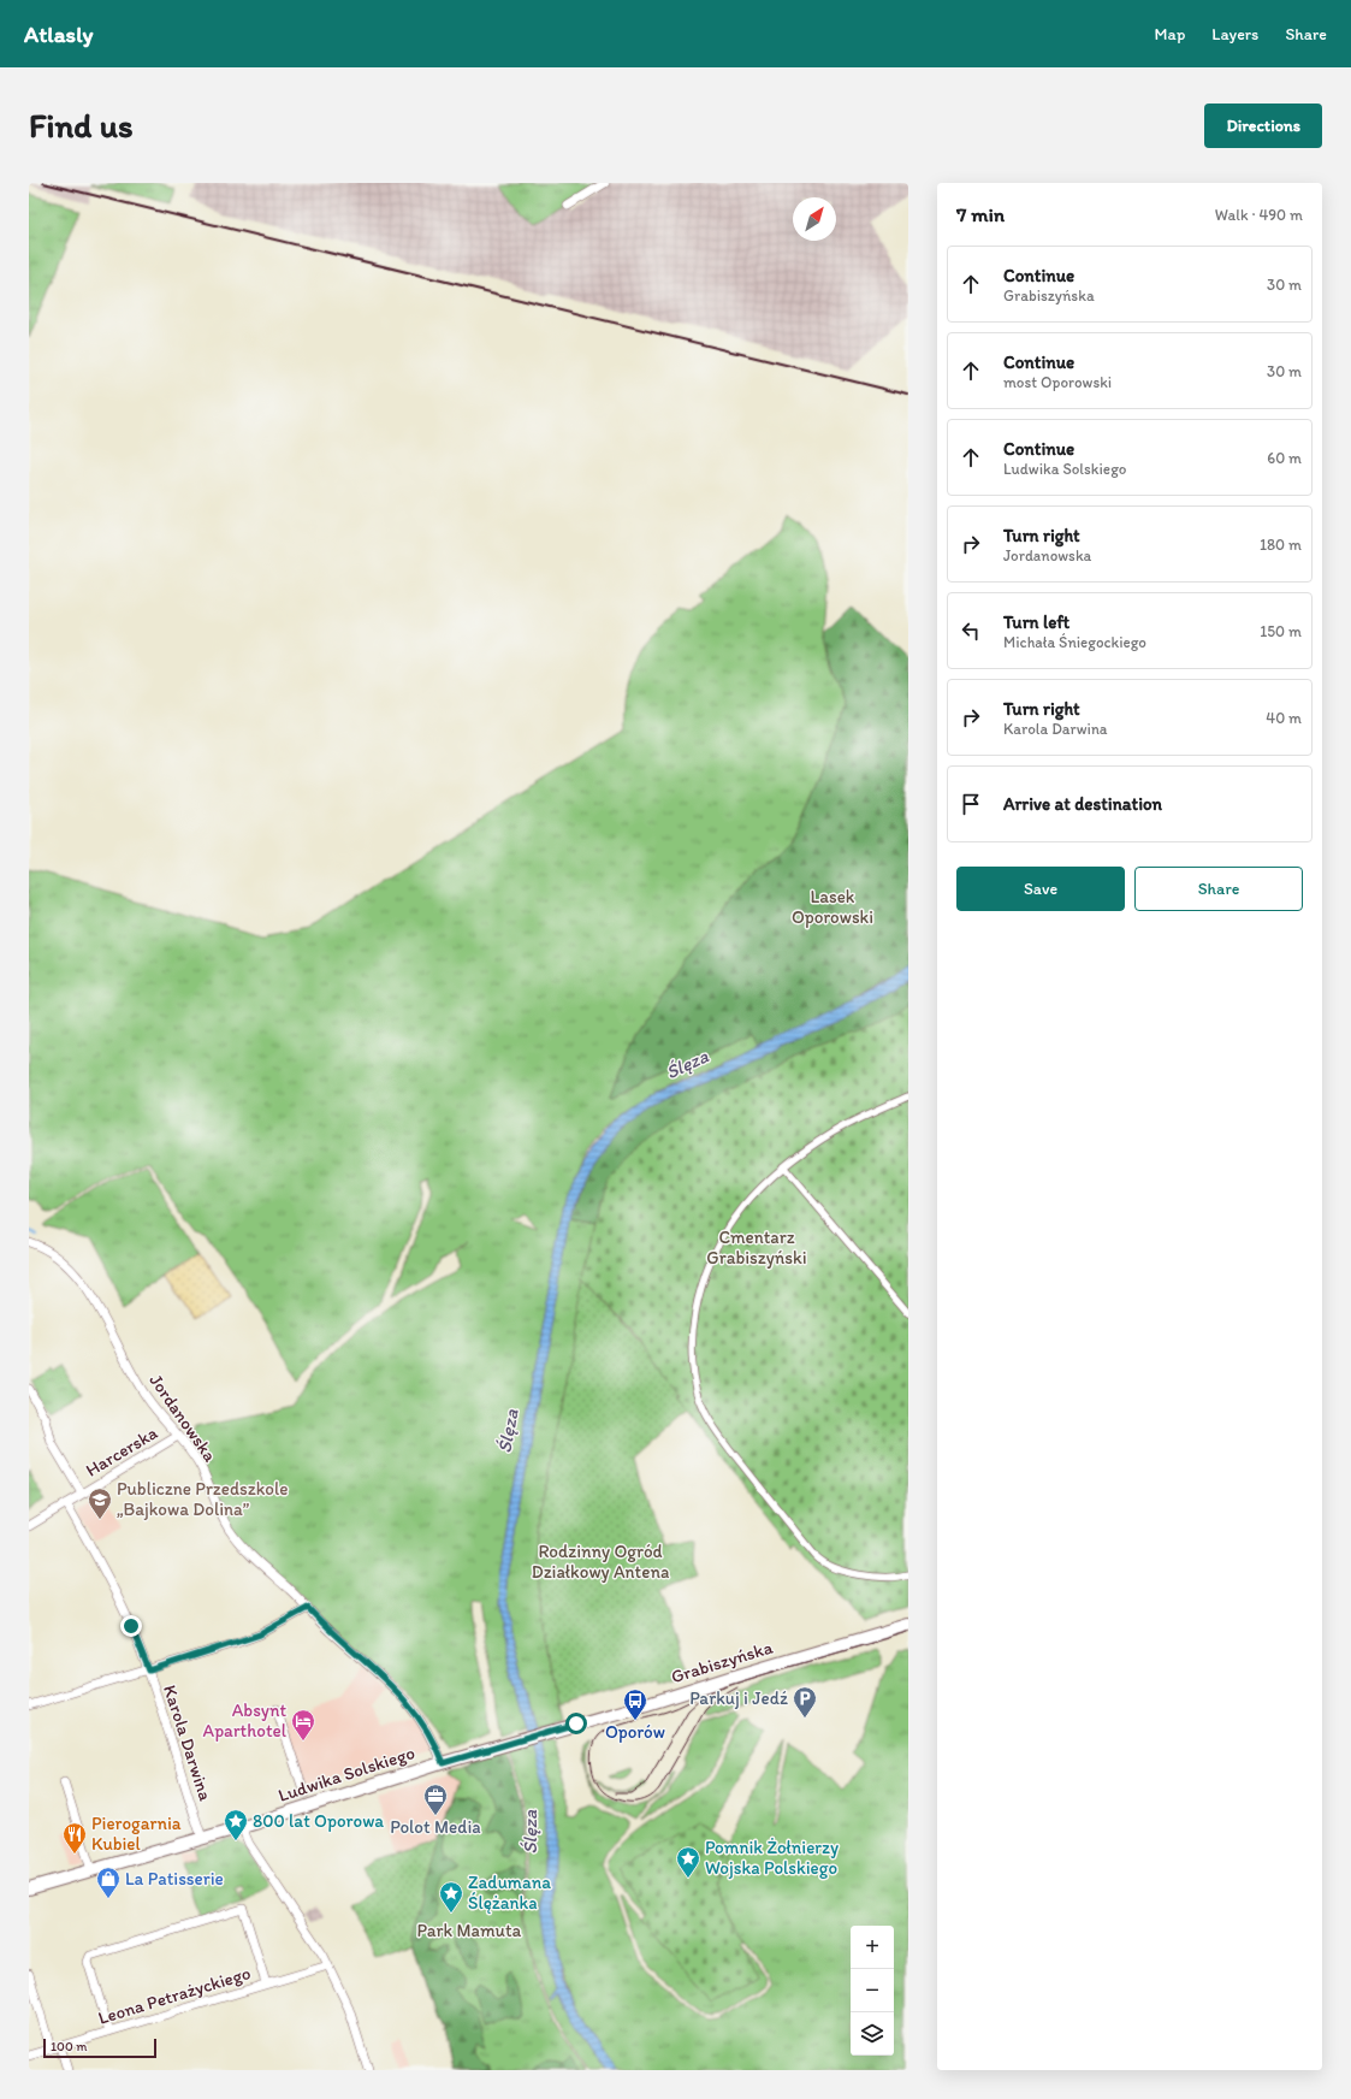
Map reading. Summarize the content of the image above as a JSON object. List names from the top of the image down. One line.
{"streets":{"main road":["Grabiszyńska","Ludwika Solskiego"],"street":["Jordanowska","Harcerska","Karola Darwina","Leona Petrażyckiego"]},"crossings":[["Jordanowska","Harcerska"],["Jordanowska","Ludwika Solskiego"],["Harcerska","Karola Darwina"],["Grabiszyńska","Ludwika Solskiego"],["Karola Darwina","Ludwika Solskiego"]],"water":["Ślęza"],"parks":["Lasek Oporowski","Cmentarz Grabiszyński","Rodzinny Ogród Działkowy Antena","Park Mamuta"],"places":{"school or university":["Publiczne Przedszkole „Bajkowa Dolina”"],"parking":["Parkuj i Jedź"],"bus stop":["Oporów"],"hotel":["Absynt Aparthotel"],"office":["Polot Media"],"place":["800 lat Oporowa","Pomnik Żołnierzy Wojska Polskiego","Zadumana Ślężanka"],"restaurant":["Pierogarnia Kubiel"],"shop":["La Patisserie"]},"scale_bar":"100 m","north":"top right","page":{"header":"Atlasly","nav":["Map","Layers","Share"],"buttons":["Directions",["Save","Share"]],"title":"Find us","heading":["7 min","Walk · 490 m"],"list":[["Continue","Grabiszyńska","30 m"],["Continue","most Oporowski","30 m"],["Continue","Ludwika Solskiego","60 m"],["Turn right","Jordanowska","180 m"],["Turn left","Michała Śniegockiego","150 m"],["Turn right","Karola Darwina","40 m"],"Arrive at destination"],"map_buttons":["+","−"],"scale":"100 m"}}
